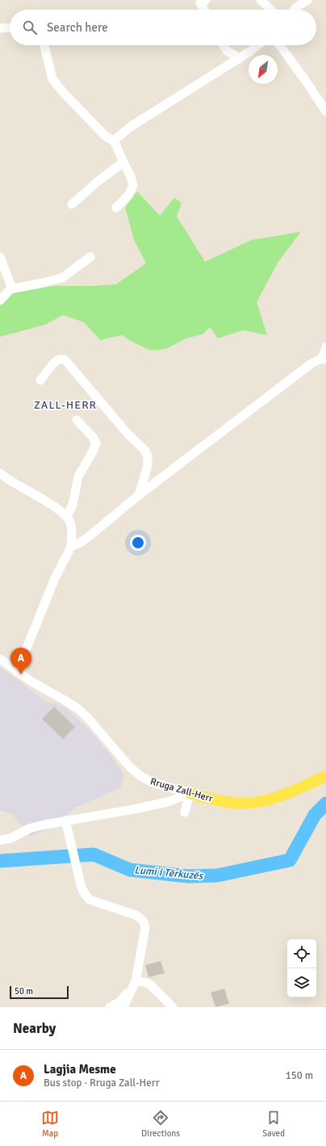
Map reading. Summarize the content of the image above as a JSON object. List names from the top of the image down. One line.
{"streets":{"main road":["Rruga Zall-Herr"]},"districts":["ZALL-HERR"],"water":["Lumi i Tërkuzës"],"scale_bar":"50 m","north":"bottom left","page":{"search":"Search here","pins":"A","scale":"50 m","heading":"Nearby","list":[{"mark":"A","name":"Lagjia Mesme","note":"Bus stop · Rruga Zall-Herr","value":"150 m"}],"nav":["Map","Directions","Saved"]}}
